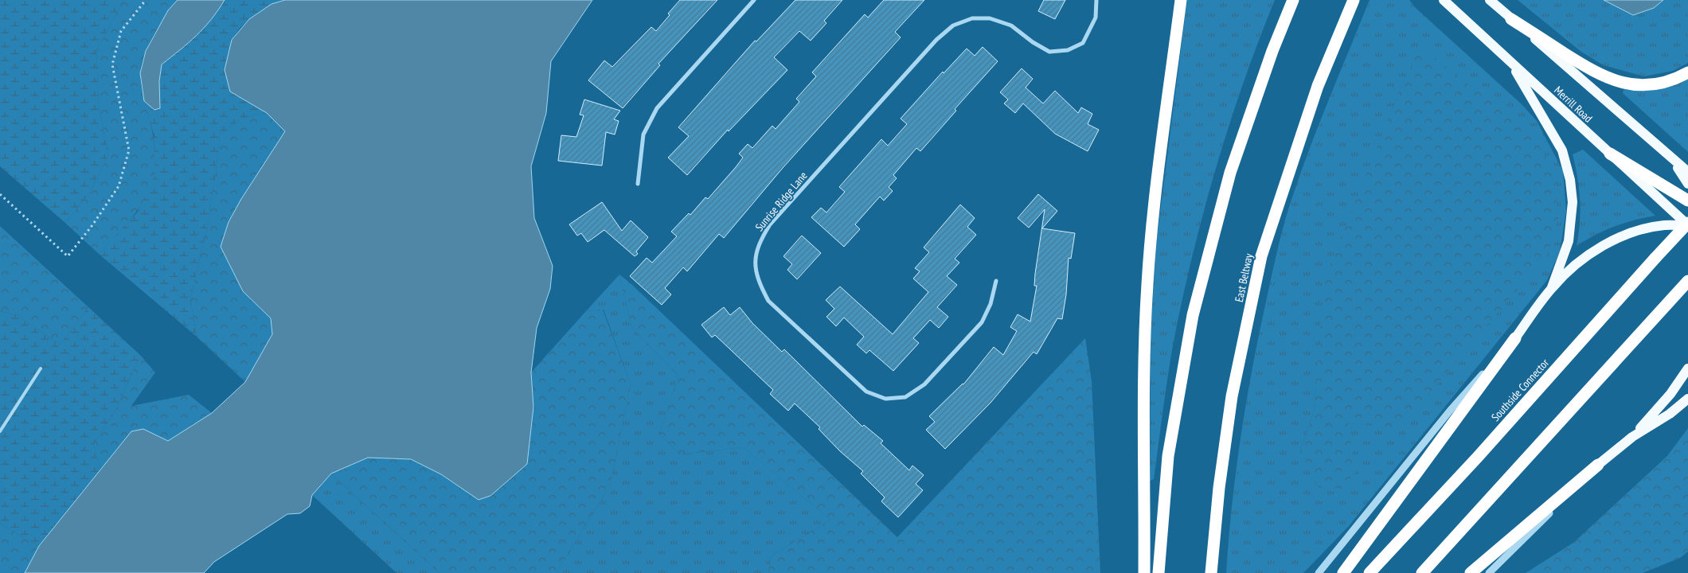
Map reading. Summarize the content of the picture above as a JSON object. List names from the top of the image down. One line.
{"streets":{"highway":["East Beltway","Southside Connector"],"main road":["Merrill Road"],"street":["Sunrise Ridge Lane"]},"crossings":[["Merrill Road","Southside Connector"]]}
